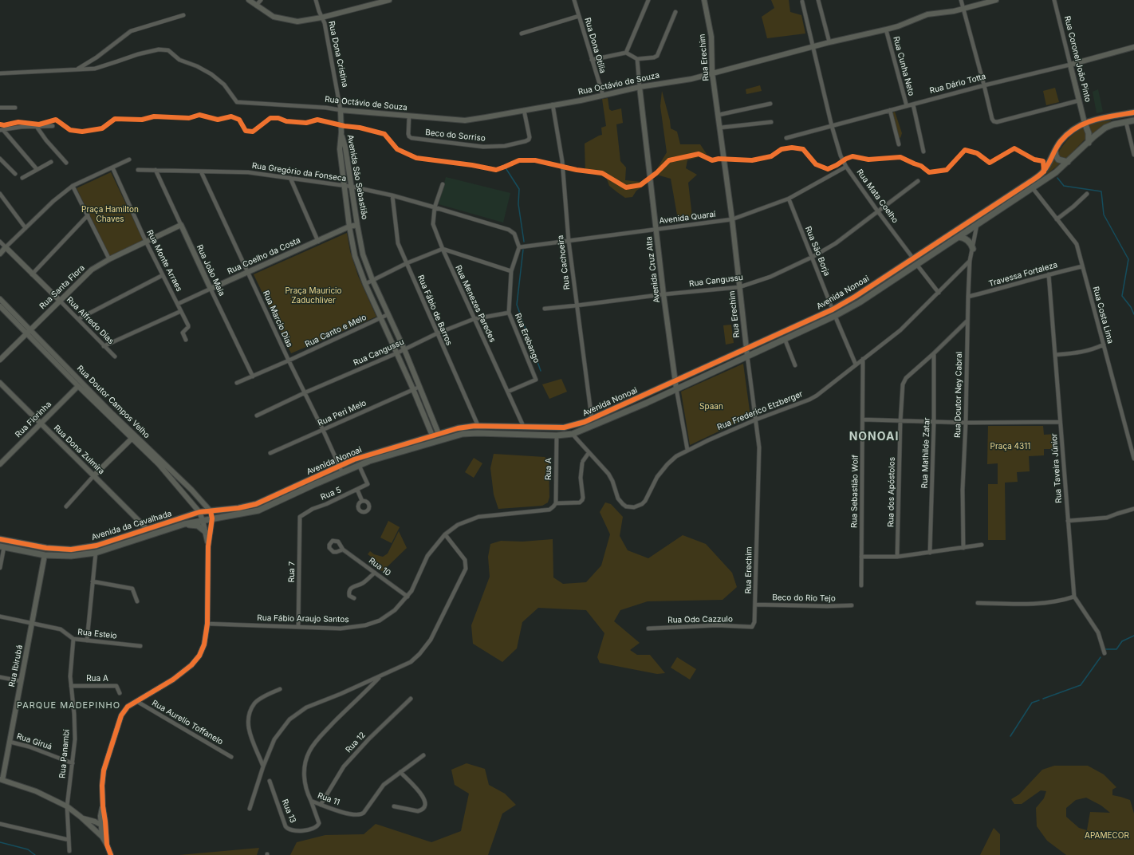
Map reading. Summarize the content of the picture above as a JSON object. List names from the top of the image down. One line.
{"streets":{"main road":["Avenida Nonoai","Avenida da Cavalhada"],"street":["Rua Dona Otília","Rua Dona Cristina","Rua Erechim","Rua Coronel João Pinto","Rua Cunha Neto","Rua Octávio de Souza","Rua Dário Totta","Beco do Sorriso","Rua Gregório da Fonseca","Avenida São Sebastião","Rua Mata Coelho","Avenida Quaraí","Rua São Borja","Rua Coelho da Costa","Rua Monte Arraes","Rua Cachoeira","Avenida Cruz Alta","Rua João Maia","Travessa Fortaleza","Rua Cangussu","Rua Santa Flora","Rua Menezes Paredes","Rua Fábio de Barros","Rua Costa Lima","Rua Marcio Dias","Rua Alfredo Dias","Rua Canto e Melo","Rua Erebango","Rua Doutor Ney Cabral","Rua Doutor Campos Velho","Rua Frederico Etzberger","Rua Peri Melo","Rua Fiorinha","Rua Dona Zulmira","Rua Mathilde Zatar","Rua Taveira Júnior","Rua A","Rua Sebastião Wolf","Rua dos Apóstolos","Rua 5","Rua 10","Rua 7","Beco do Rio Tejo","Rua Fábio Araujo Santos","Rua Odo Cazzulo","Rua Esteio","Rua Ibirubá","Rua Aurelio Toffanelo","Rua Giruá","Rua 12","Rua Panambi","Rua 11","Rua 13"]},"crossings":[["Rua Dona Otília","Rua Octávio de Souza"],["Rua Dona Cristina","Rua Octávio de Souza"],["Rua Dona Cristina","Avenida São Sebastião"],["Rua Erechim","Rua Octávio de Souza"],["Rua Erechim","Avenida Quaraí"],["Rua Erechim","Rua Cangussu"],["Rua Erechim","Avenida Nonoai"],["Rua Erechim","Rua Frederico Etzberger"],["Rua Erechim","Beco do Rio Tejo"],["Rua Erechim","Rua Odo Cazzulo"],["Rua Coronel João Pinto","Rua Dário Totta"],["Rua Coronel João Pinto","Avenida Nonoai"],["Rua Cunha Neto","Rua Octávio de Souza"],["Rua Cunha Neto","Rua Dário Totta"],["Rua Octávio de Souza","Beco do Sorriso"],["Rua Octávio de Souza","Rua Mata Coelho"],["Rua Octávio de Souza","Rua Cachoeira"],["Rua Octávio de Souza","Avenida Cruz Alta"],["Rua Dário Totta","Rua Mata Coelho"],["Rua Gregório da Fonseca","Avenida São Sebastião"],["Rua Gregório da Fonseca","Avenida Quaraí"],["Rua Gregório da Fonseca","Rua João Maia"],["Rua Gregório da Fonseca","Rua Menezes Paredes"],["Rua Gregório da Fonseca","Rua Fábio de Barros"],["Rua Gregório da Fonseca","Rua Marcio Dias"],["Rua Gregório da Fonseca","Rua Erebango"],["Avenida São Sebastião","Rua Coelho da Costa"],["Avenida São Sebastião","Rua Cangussu"],["Avenida São Sebastião","Avenida Nonoai"],["Avenida São Sebastião","Rua Canto e Melo"],["Avenida São Sebastião","Rua Peri Melo"],["Rua Mata Coelho","Avenida Quaraí"],["Rua Mata Coelho","Rua Cangussu"],["Rua Mata Coelho","Avenida Nonoai"],["Avenida Quaraí","Rua São Borja"],["Avenida Quaraí","Rua Cachoeira"],["Avenida Quaraí","Avenida Cruz Alta"],["Avenida Quaraí","Rua Erebango"],["Rua São Borja","Rua Cangussu"],["Rua São Borja","Avenida Nonoai"],["Rua Coelho da Costa","Rua Monte Arraes"],["Rua Coelho da Costa","Rua João Maia"],["Rua Coelho da Costa","Rua Marcio Dias"],["Rua Monte Arraes","Rua Santa Flora"],["Rua Cachoeira","Rua Cangussu"],["Rua Cachoeira","Avenida Nonoai"],["Avenida Cruz Alta","Rua Cangussu"],["Avenida Cruz Alta","Avenida Nonoai"],["Avenida Cruz Alta","Rua Frederico Etzberger"],["Rua João Maia","Rua Santa Flora"],["Rua João Maia","Rua Canto e Melo"],["Travessa Fortaleza","Rua Costa Lima"],["Travessa Fortaleza","Rua Doutor Ney Cabral"],["Travessa Fortaleza","Rua Taveira Júnior"],["Rua Cangussu","Rua Menezes Paredes"],["Rua Cangussu","Rua Fábio de Barros"],["Rua Cangussu","Rua Marcio Dias"],["Rua Cangussu","Rua Erebango"],["Rua Santa Flora","Rua Alfredo Dias"],["Rua Santa Flora","Rua Doutor Campos Velho"],["Avenida Nonoai","Rua Menezes Paredes"],["Avenida Nonoai","Rua Fábio de Barros"],["Avenida Nonoai","Rua Costa Lima"],["Avenida Nonoai","Rua Marcio Dias"],["Avenida Nonoai","Rua Doutor Ney Cabral"],["Avenida Nonoai","Rua Doutor Campos Velho"],["Avenida Nonoai","Rua Frederico Etzberger"],["Avenida Nonoai","Rua A"],["Avenida Nonoai","Rua 5"],["Avenida Nonoai","Avenida da Cavalhada"],["Rua Menezes Paredes","Rua Erebango"],["Rua Marcio Dias","Rua Canto e Melo"],["Rua Marcio Dias","Rua Peri Melo"],["Rua Doutor Ney Cabral","Rua Frederico Etzberger"],["Rua Doutor Ney Cabral","Rua dos Apóstolos"],["Rua Doutor Campos Velho","Rua Fiorinha"],["Rua Doutor Campos Velho","Avenida da Cavalhada"],["Rua Frederico Etzberger","Rua Sebastião Wolf"],["Rua Fiorinha","Rua Dona Zulmira"],["Rua Dona Zulmira","Avenida da Cavalhada"],["Rua Mathilde Zatar","Rua dos Apóstolos"],["Rua A","Rua Fábio Araujo Santos"],["Rua A","Rua Panambi"],["Rua 5","Rua 7"],["Avenida da Cavalhada","Rua Ibirubá"],["Rua 10","Rua Fábio Araujo Santos"],["Rua 7","Rua Fábio Araujo Santos"],["Rua Esteio","Rua Ibirubá"],["Rua Esteio","Rua Panambi"],["Rua Ibirubá","Rua Giruá"],["Rua Giruá","Rua Panambi"],["Rua 12","Rua 11"],["Rua 11","Rua 13"]],"districts":["NONOAI","PARQUE MADEPINHO"],"parks":["Praça Hamilton Chaves","Praça Mauricio Zaduchliver","Spaan","Praça 4311","APAMECOR"]}
